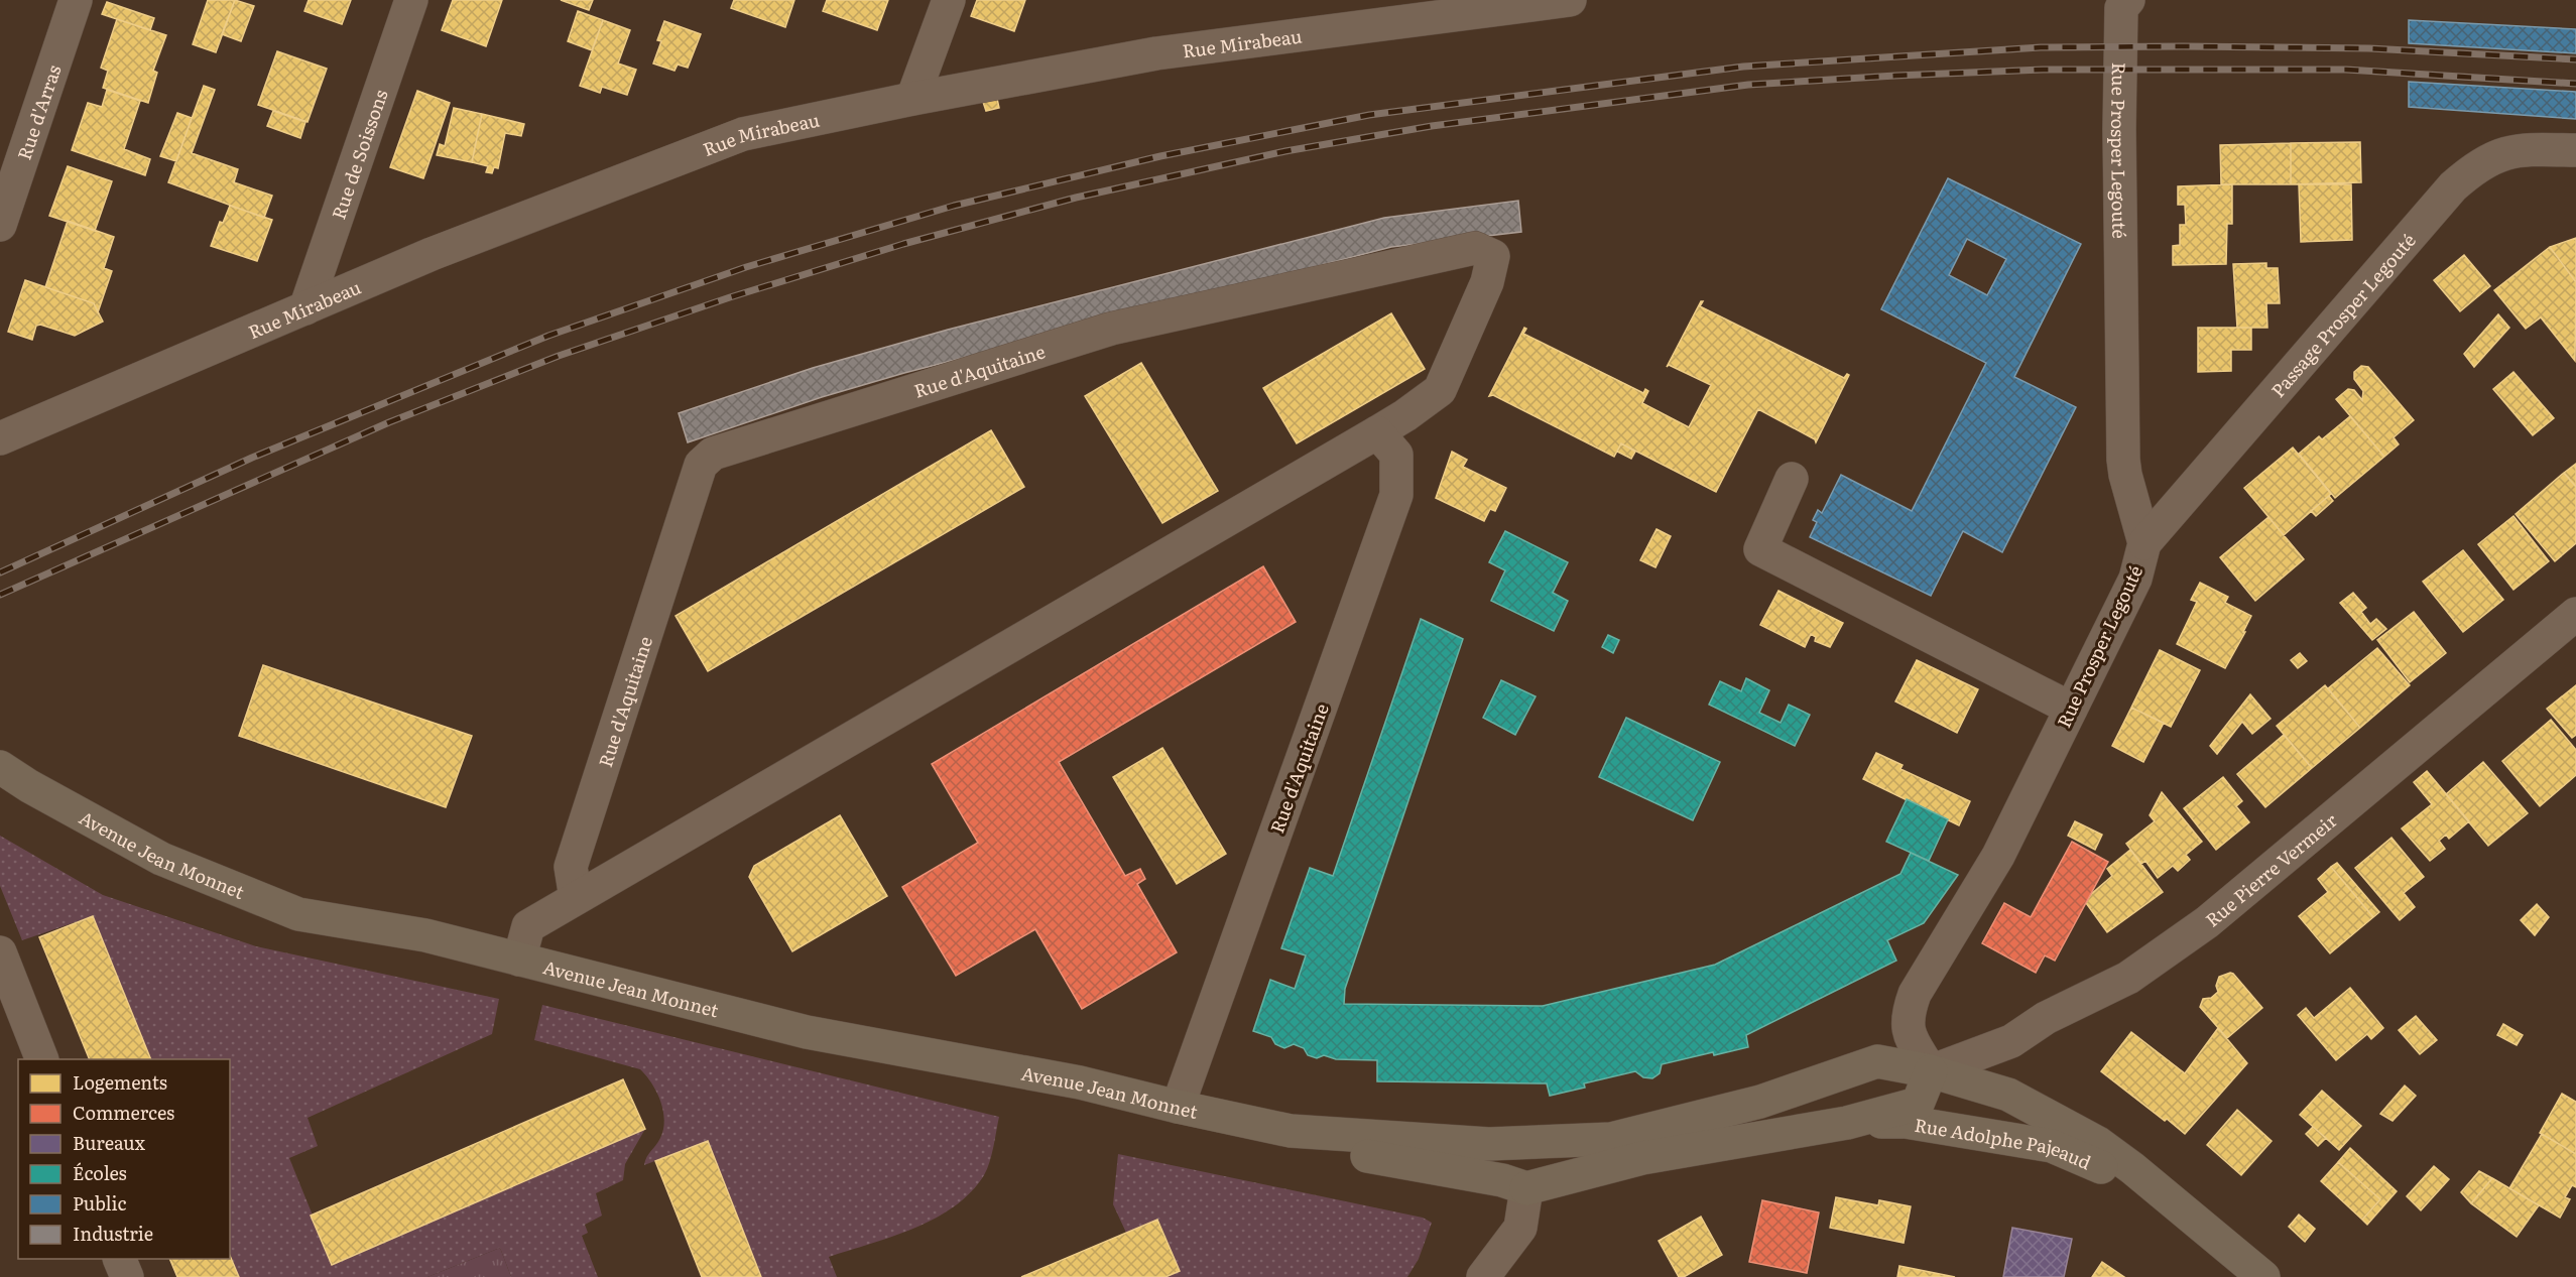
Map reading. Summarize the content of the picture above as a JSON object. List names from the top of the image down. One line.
{"streets":{"main road":["Avenue Jean Monnet","Rue Adolphe Pajeaud"],"street":["Rue Mirabeau","Rue d'Arras","Rue Prosper Legouté","Rue de Soissons","Passage Prosper Legouté","Rue d'Aquitaine","Rue Pierre Vermeir"]},"crossings":[["Rue Mirabeau","Rue de Soissons"],["Rue Prosper Legouté","Passage Prosper Legouté"],["Rue Prosper Legouté","Rue Pierre Vermeir"],["Rue Prosper Legouté","Rue Adolphe Pajeaud"],["Rue d'Aquitaine","Avenue Jean Monnet"],["Rue Pierre Vermeir","Rue Adolphe Pajeaud"]],"legend":["Logements","Commerces","Bureaux","Écoles","Public","Industrie"]}
